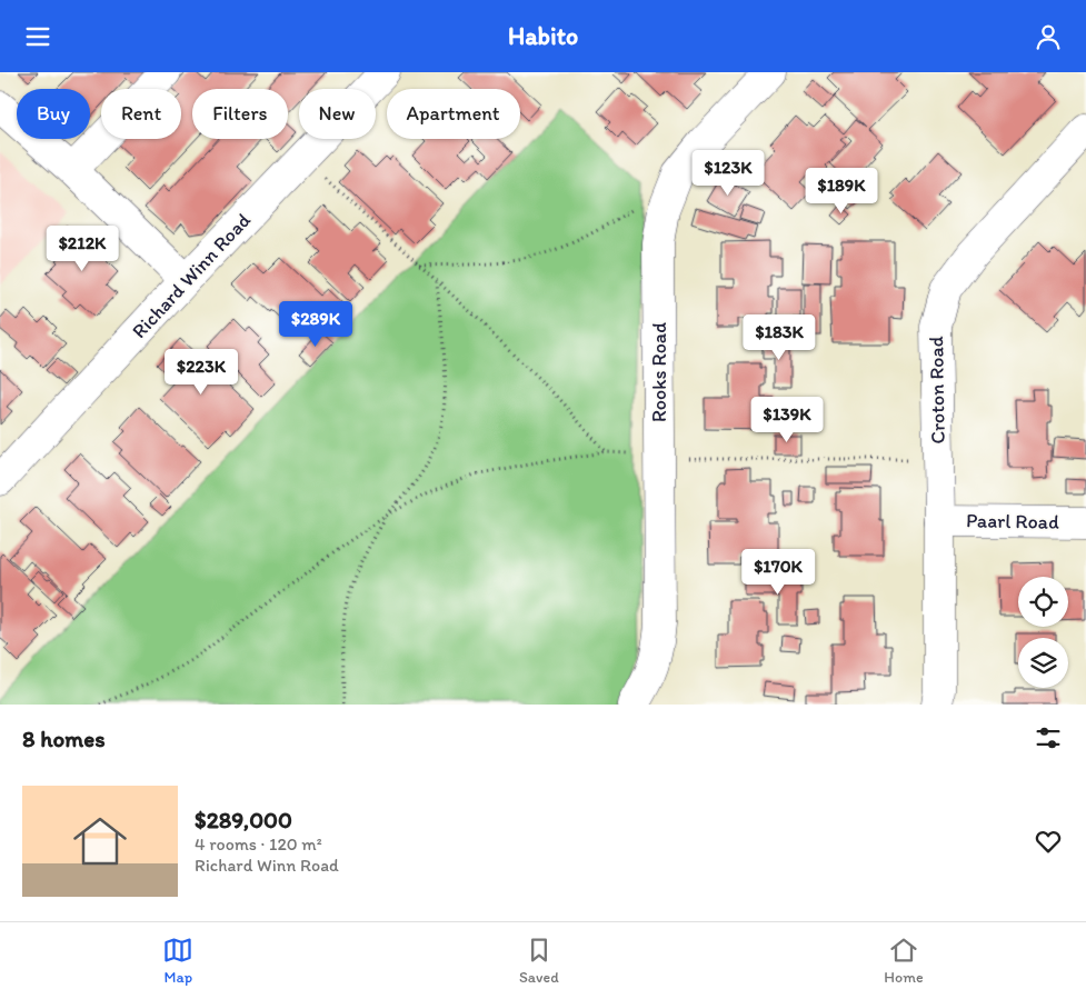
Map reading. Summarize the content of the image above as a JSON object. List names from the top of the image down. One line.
{"streets":{"street":["Richard Winn Road","Rooks Road","Croton Road","Paarl Road"]},"crossings":[["Croton Road","Paarl Road"]],"page":{"header":"Habito","chip":["Buy","Rent","Filters","New","Apartment"],"price":["$123K","$189K","$212K","$289K","$183K","$223K","$139K","$170K"],"heading":"8 homes","list":[{"name":"$289,000","note":"4 rooms · 120 m² · Richard Winn Road"}],"tabs":["Map","Saved","Home"]}}
